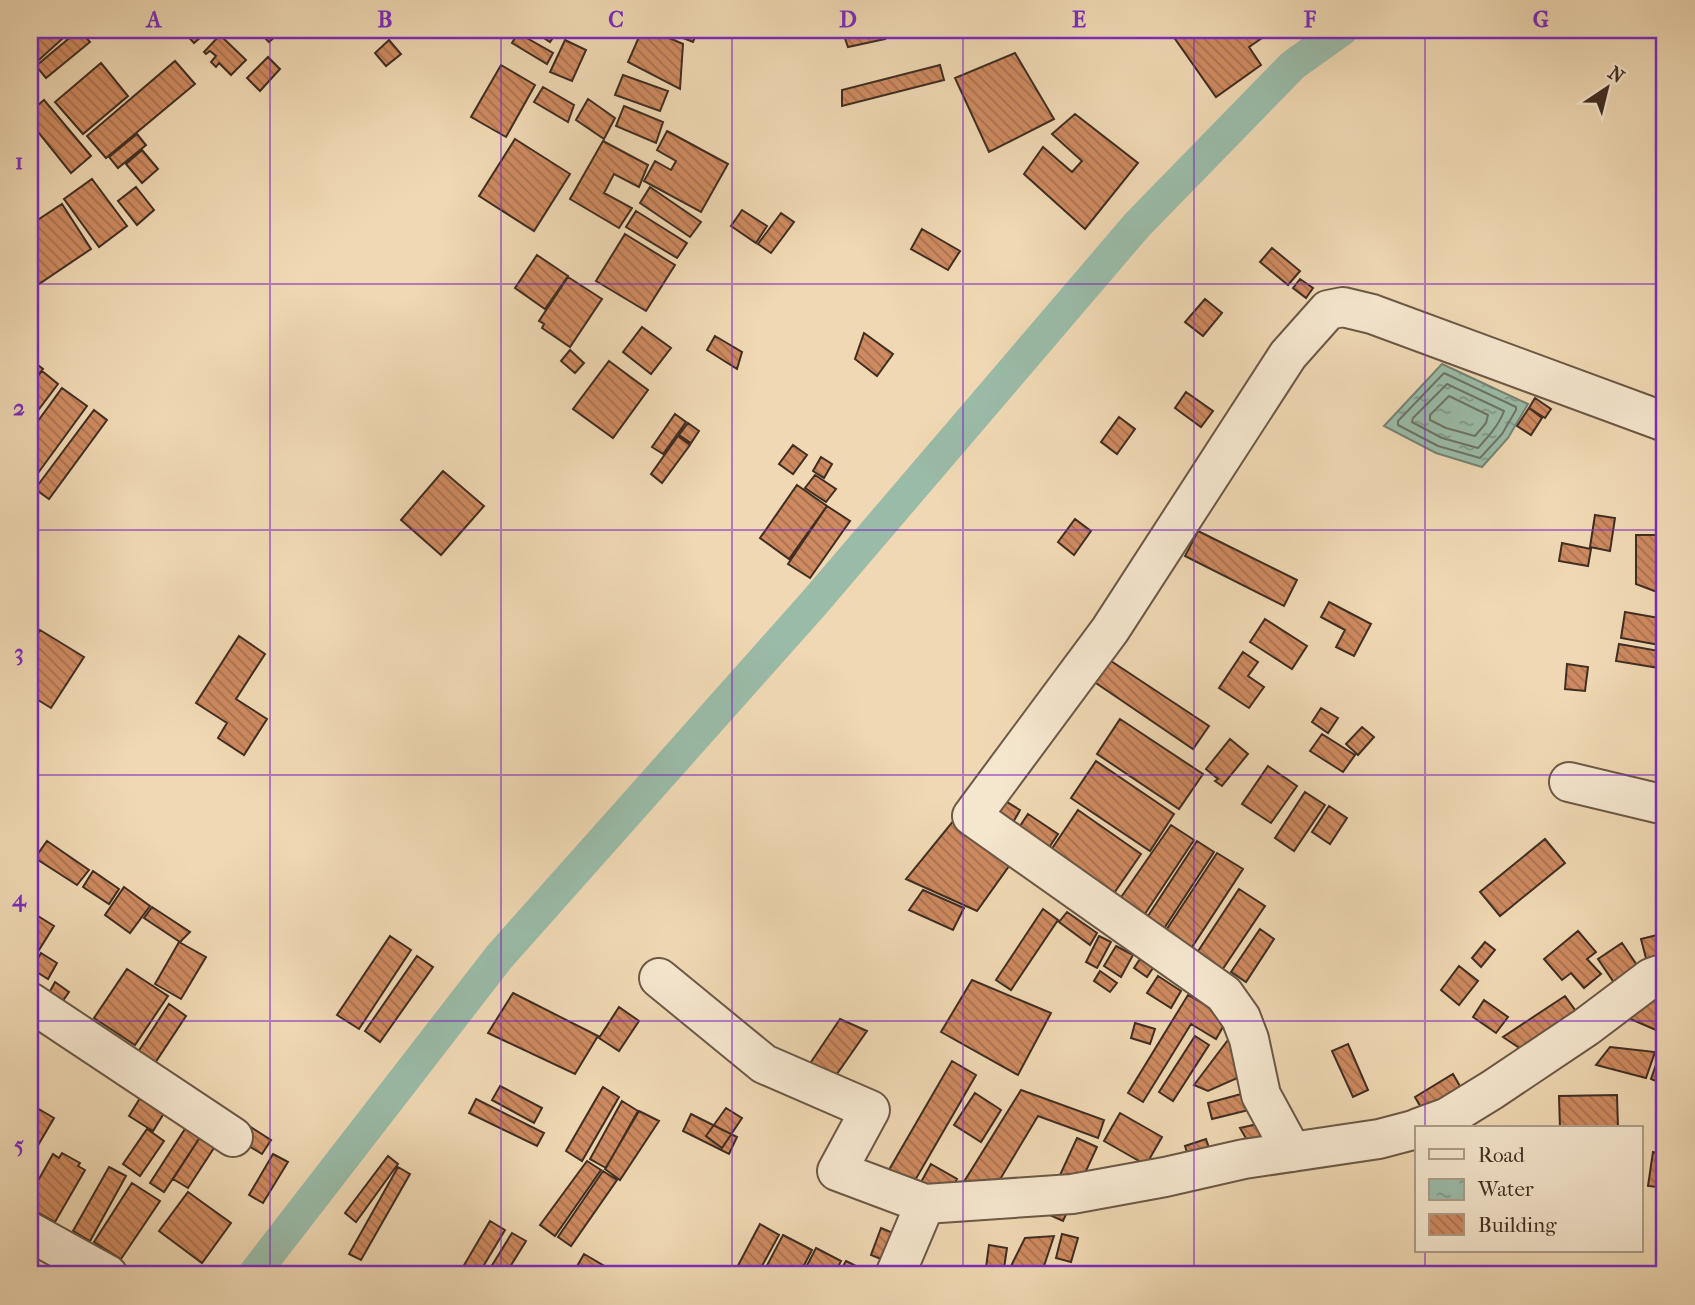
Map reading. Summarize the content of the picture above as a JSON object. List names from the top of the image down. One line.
{"legend":["Road","Water","Building"],"north":"top right","grid":{"columns":["A","B","C","D","E","F","G"],"rows":["1","2","3","4","5"]}}
